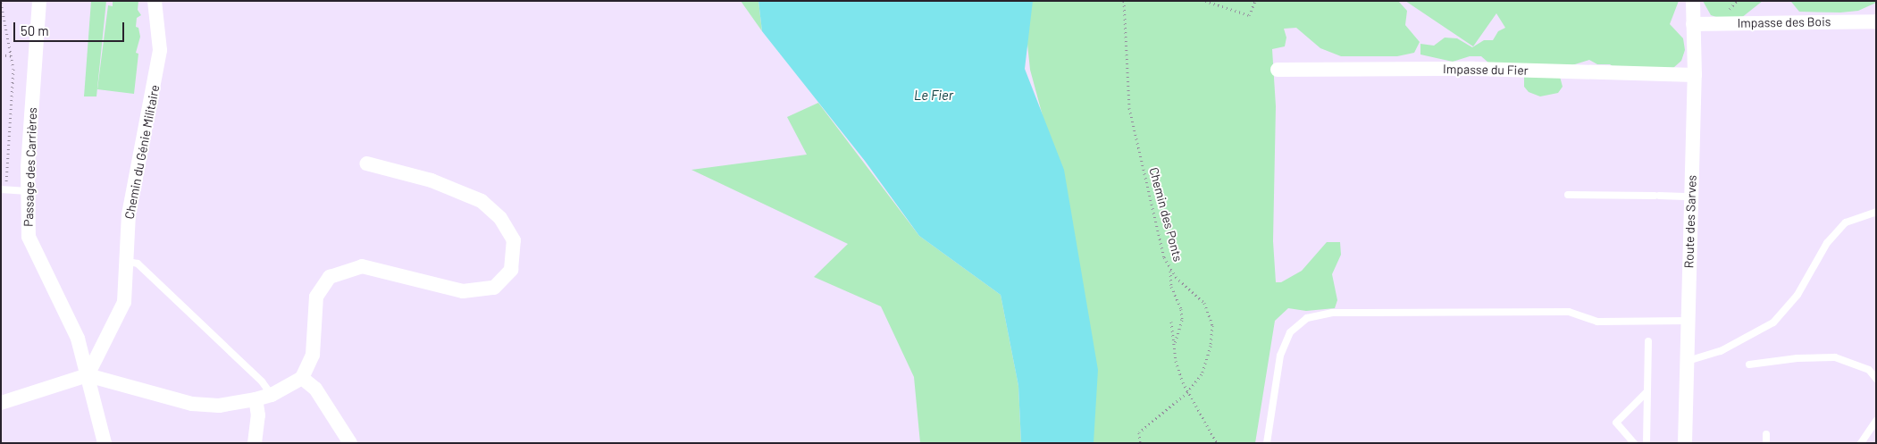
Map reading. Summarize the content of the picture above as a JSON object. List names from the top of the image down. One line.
{"streets":{"street":["Impasse des Bois","Impasse du Fier","Chemin du Génie Militaire","Passage des Carrières","Route des Sarves"],"path":["Chemin des Ponts"]},"crossings":[["Impasse des Bois","Route des Sarves"],["Impasse du Fier","Route des Sarves"],["Chemin du Génie Militaire","Passage des Carrières"]],"water":["Le Fier"],"scale_bar":"50 m"}
